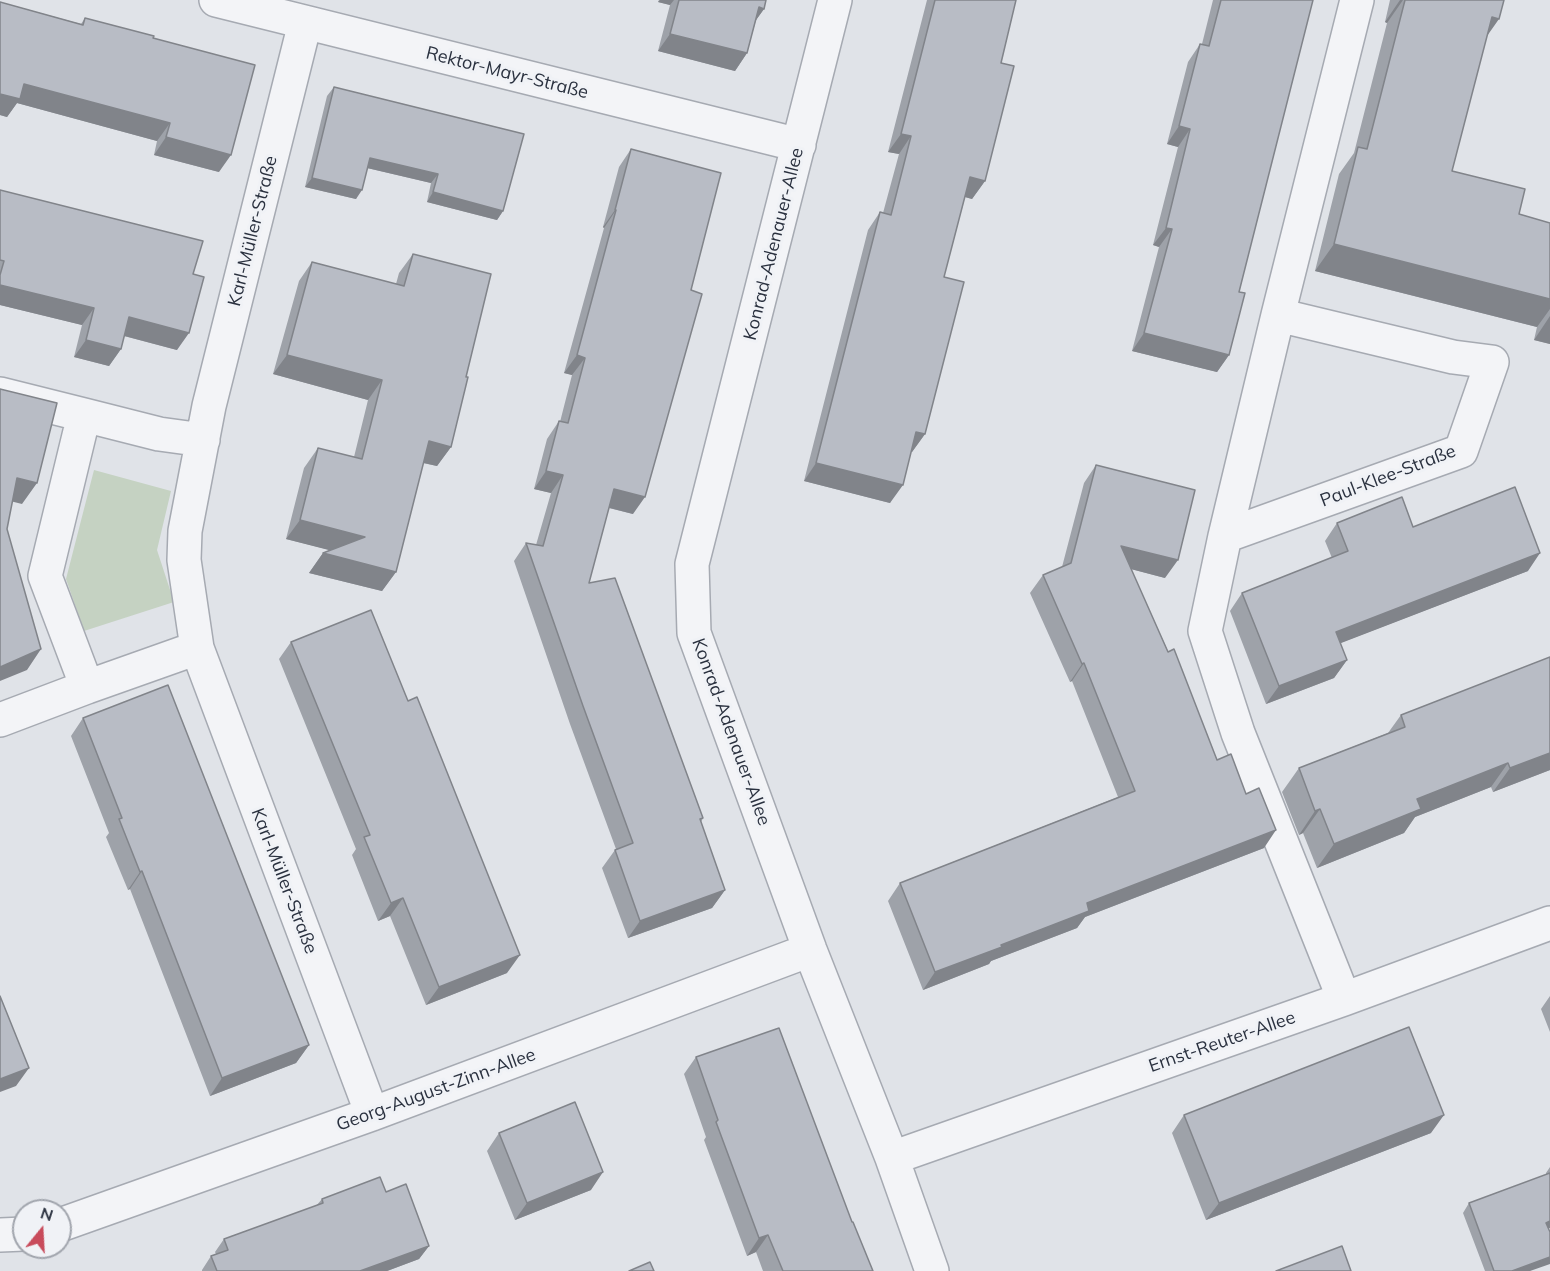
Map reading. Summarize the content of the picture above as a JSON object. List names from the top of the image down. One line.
{"streets":{"street":["Rektor-Mayr-Straße","Karl-Müller-Straße","Konrad-Adenauer-Allee","Paul-Klee-Straße","Ernst-Reuter-Allee","Georg-August-Zinn-Allee"]},"crossings":[["Rektor-Mayr-Straße","Karl-Müller-Straße"],["Rektor-Mayr-Straße","Konrad-Adenauer-Allee"],["Karl-Müller-Straße","Georg-August-Zinn-Allee"],["Konrad-Adenauer-Allee","Ernst-Reuter-Allee"],["Konrad-Adenauer-Allee","Georg-August-Zinn-Allee"]],"north":"top"}
